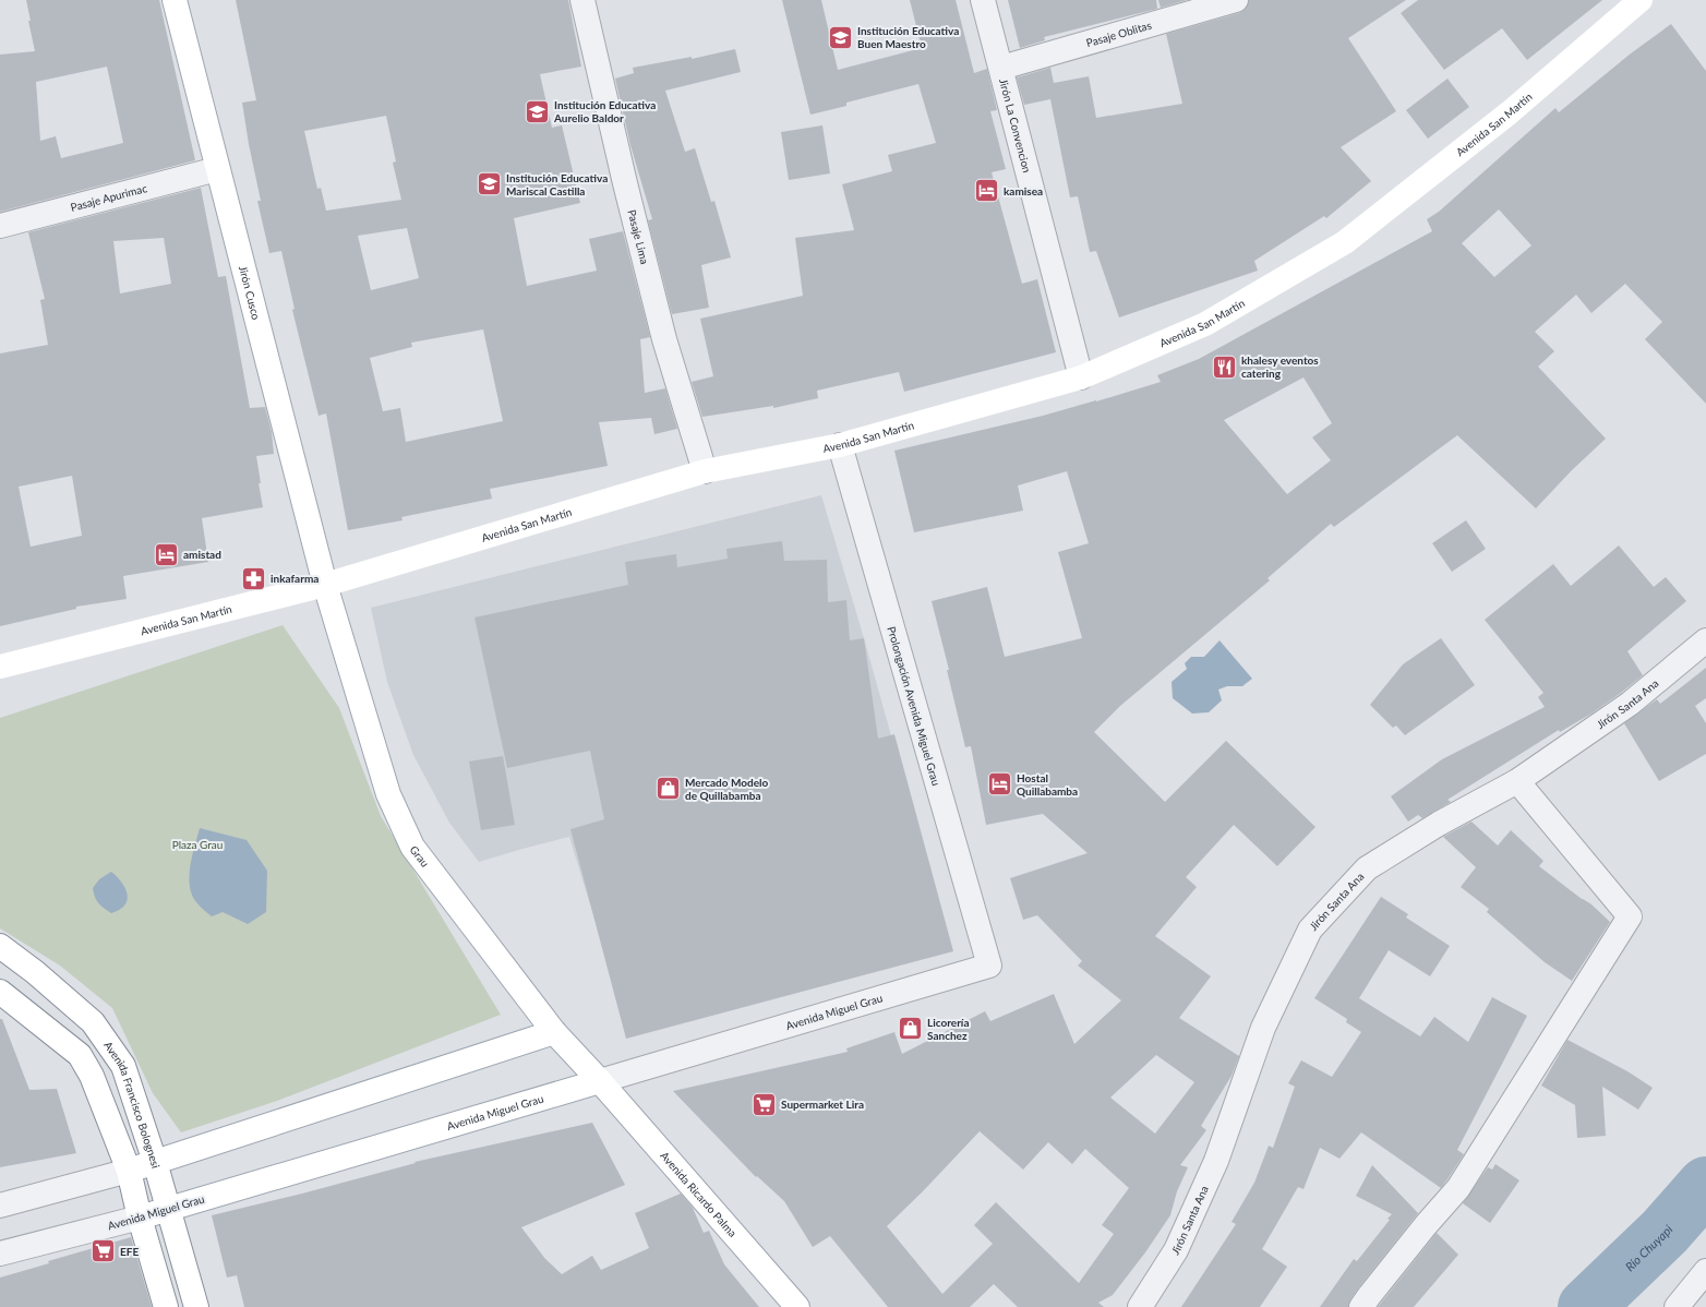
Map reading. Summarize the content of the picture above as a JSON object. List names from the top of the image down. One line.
{"streets":{"main road":["Avenida San Martín","Jirón Cusco","Grau","Avenida Miguel Grau","Avenida Francisco Bolognesi","Avenida Ricardo Palma"],"street":["Pasaje Oblitas","Jirón La Convencion","Pasaje Apurimac","Pasaje Lima","Jirón Santa Ana","Prolongación Avenida Miguel Grau"]},"crossings":[["Pasaje Oblitas","Jirón La Convencion"],["Avenida San Martín","Jirón La Convencion"],["Avenida San Martín","Pasaje Lima"],["Avenida San Martín","Jirón Cusco"],["Avenida San Martín","Prolongación Avenida Miguel Grau"],["Avenida San Martín","Grau"],["Pasaje Apurimac","Jirón Cusco"],["Jirón Cusco","Grau"],["Prolongación Avenida Miguel Grau","Avenida Miguel Grau"],["Grau","Avenida Miguel Grau"],["Grau","Avenida Ricardo Palma"],["Avenida Miguel Grau","Avenida Francisco Bolognesi"],["Avenida Miguel Grau","Avenida Ricardo Palma"]],"water":["Rio Chuyapi"],"parks":["Plaza Grau"],"places":{"school or university":["Institución Educativa Buen Maestro","Institución Educativa Aurelio Baldor","Institución Educativa Mariscal Castilla"],"hotel":["kamisea","amistad","Hostal Quillabamba"],"restaurant":["khalesy eventos catering"],"pharmacy":["inkafarma"],"shop":["Mercado Modelo de Quillabamba","Licorería Sanchez"],"supermarket":["Supermarket Lira","EFE"]}}
